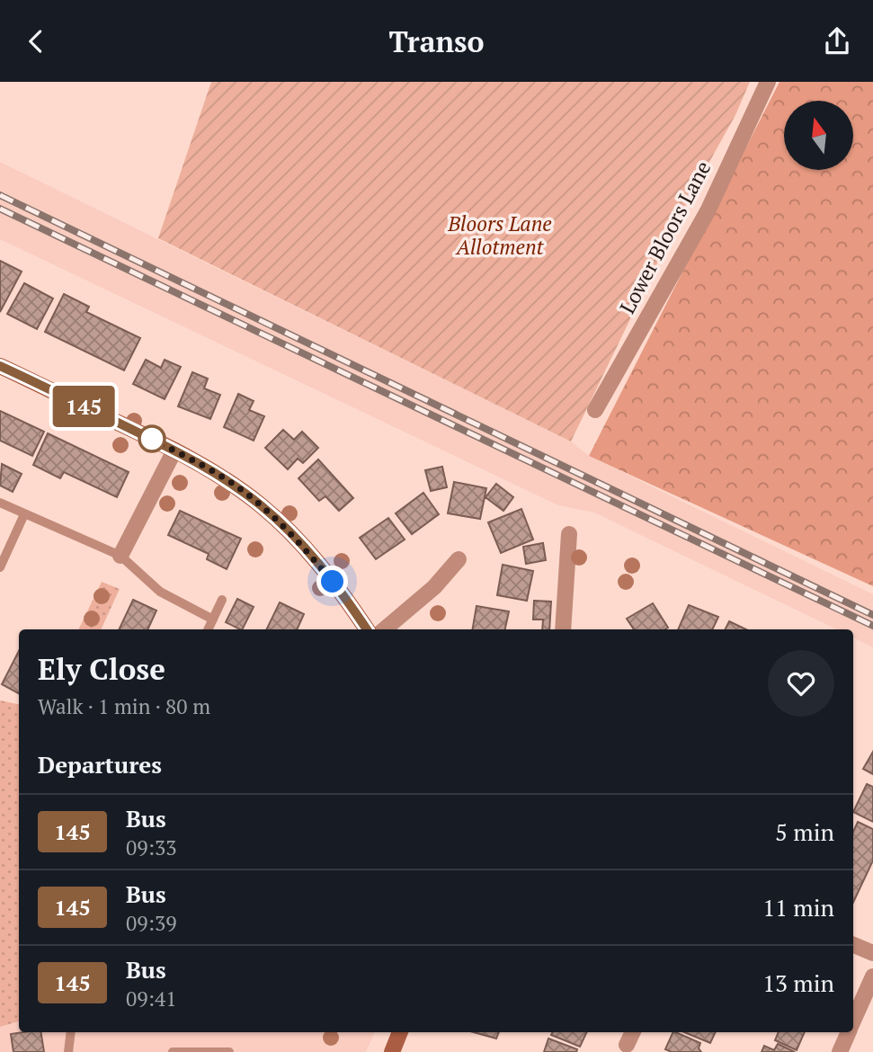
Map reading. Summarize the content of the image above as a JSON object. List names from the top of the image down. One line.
{"streets":{"street":["Lower Bloors Lane"]},"parks":["Bloors Lane Allotment"],"lines":["bus line 145"],"north":"top","page":{"header":"Transo","on_map":"145","heading":[["Ely Close","Walk · 1 min · 80 m"],"Departures"],"list":[{"mark":"145","name":"Bus","note":"09:33","value":"5 min"},{"mark":"145","name":"Bus","note":"09:39","value":"11 min"},{"mark":"145","name":"Bus","note":"09:41","value":"13 min"}]}}
